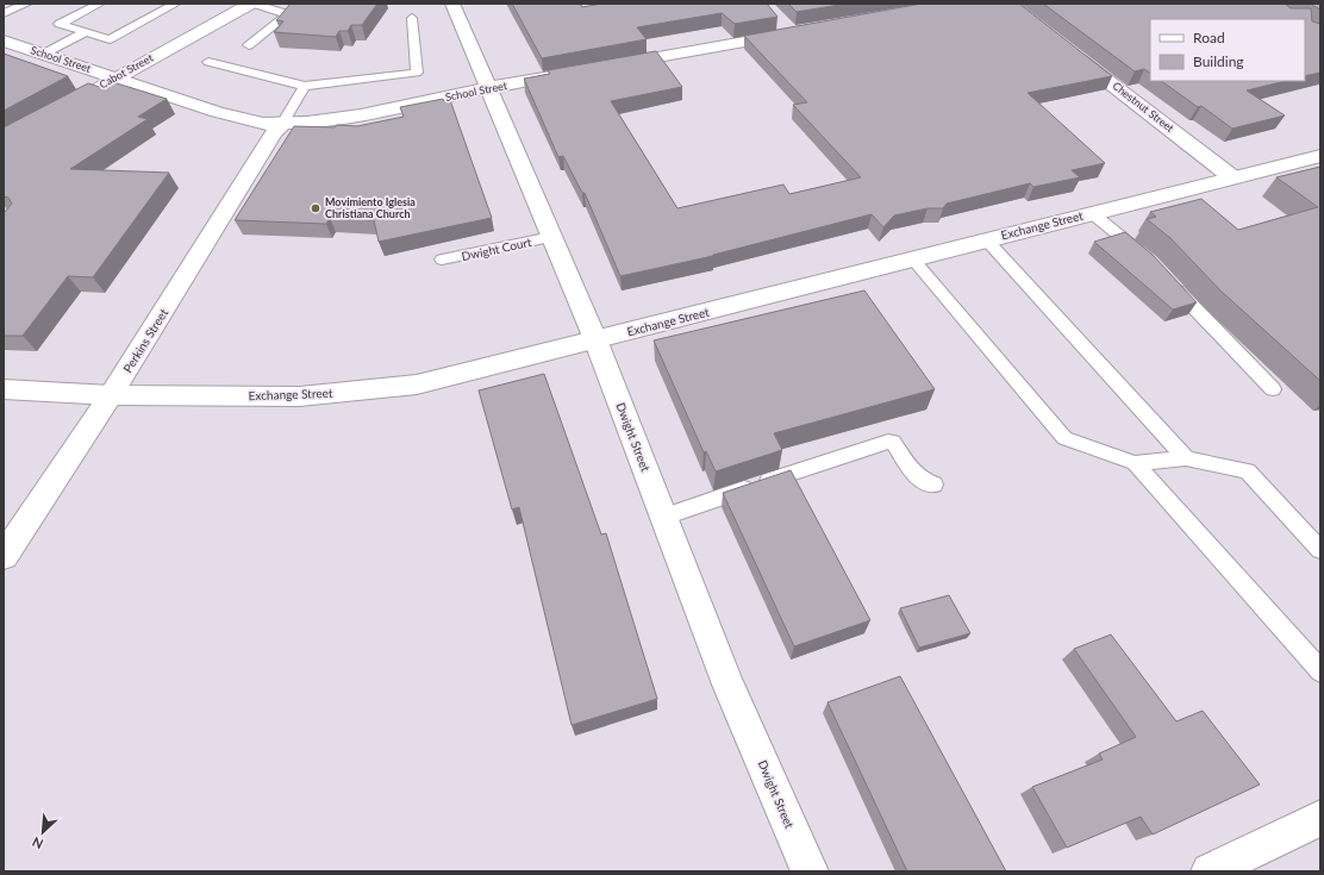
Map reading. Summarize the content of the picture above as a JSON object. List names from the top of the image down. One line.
{"streets":{"street":["School Street","Cabot Street","Chestnut Street","Exchange Street","Perkins Street","Dwight Street"],"lane":["Dwight Court"]},"crossings":[["School Street","Cabot Street"],["School Street","Perkins Street"],["School Street","Dwight Street"],["Chestnut Street","Exchange Street"],["Exchange Street","Perkins Street"],["Exchange Street","Dwight Street"],["Dwight Court","Dwight Street"]],"places":["Movimiento Iglesia Christiana Church"],"legend":["Road","Building"],"north":"bottom left"}
